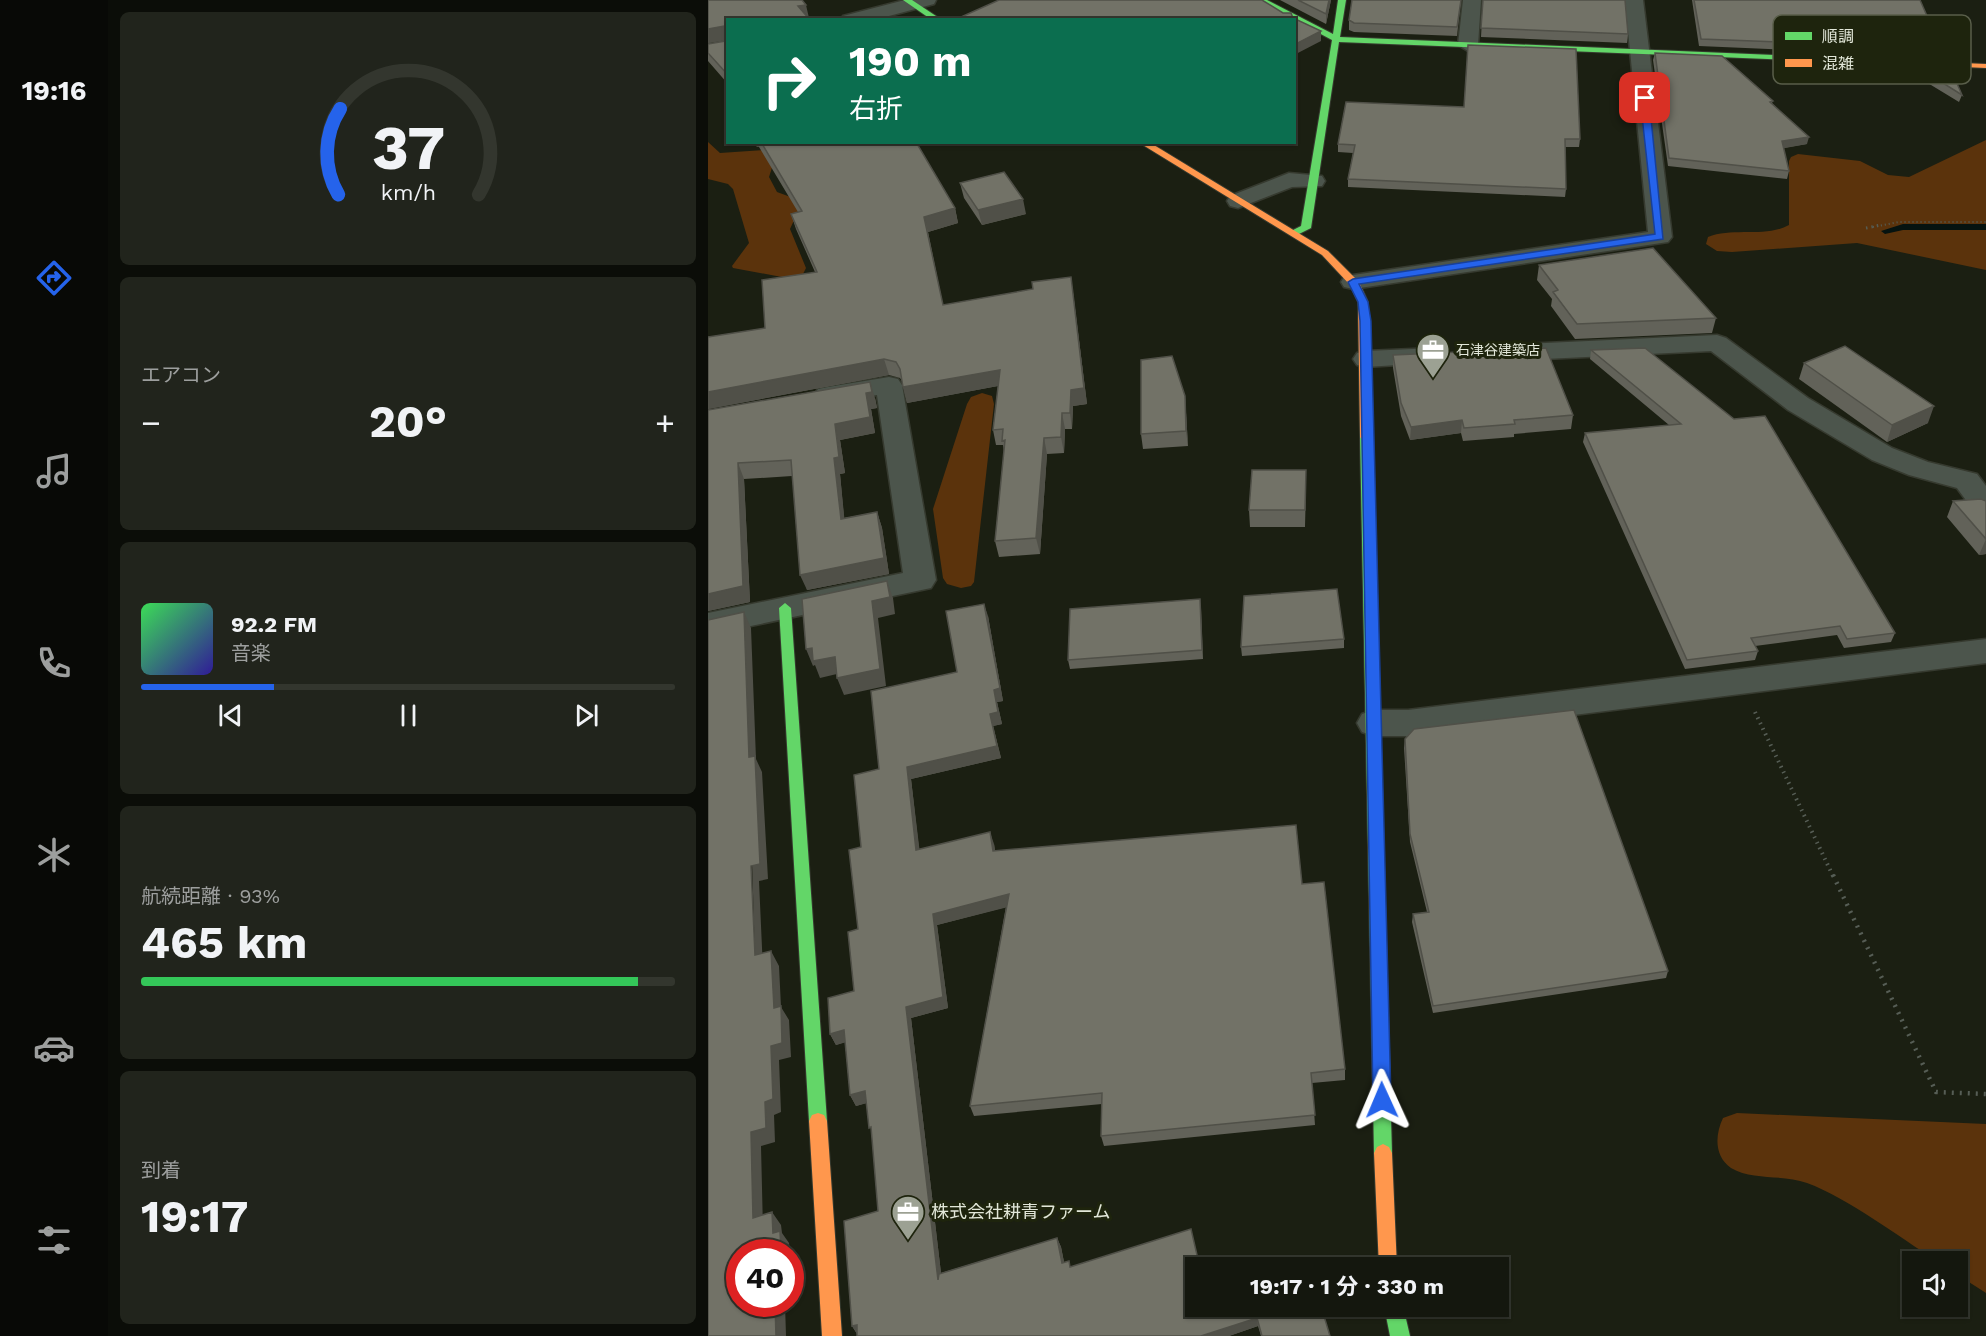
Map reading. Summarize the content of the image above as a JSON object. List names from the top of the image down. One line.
{"places":{"office":["石津谷建築店","株式会社耕青ファーム"]},"legend":["順調","混雑"],"page":{"tabs":"19:16","turn":["190 m","右折"],"tile":["エアコン",["航続距離 · 93%","465 km"],["到着","19:17"]],"heat":["−","20°","+"],"song":["92.2 FM","音楽"],"limit":"40","trip":"19:17 · 1 分 · 330 m","gauge":["37","km/h"]}}
